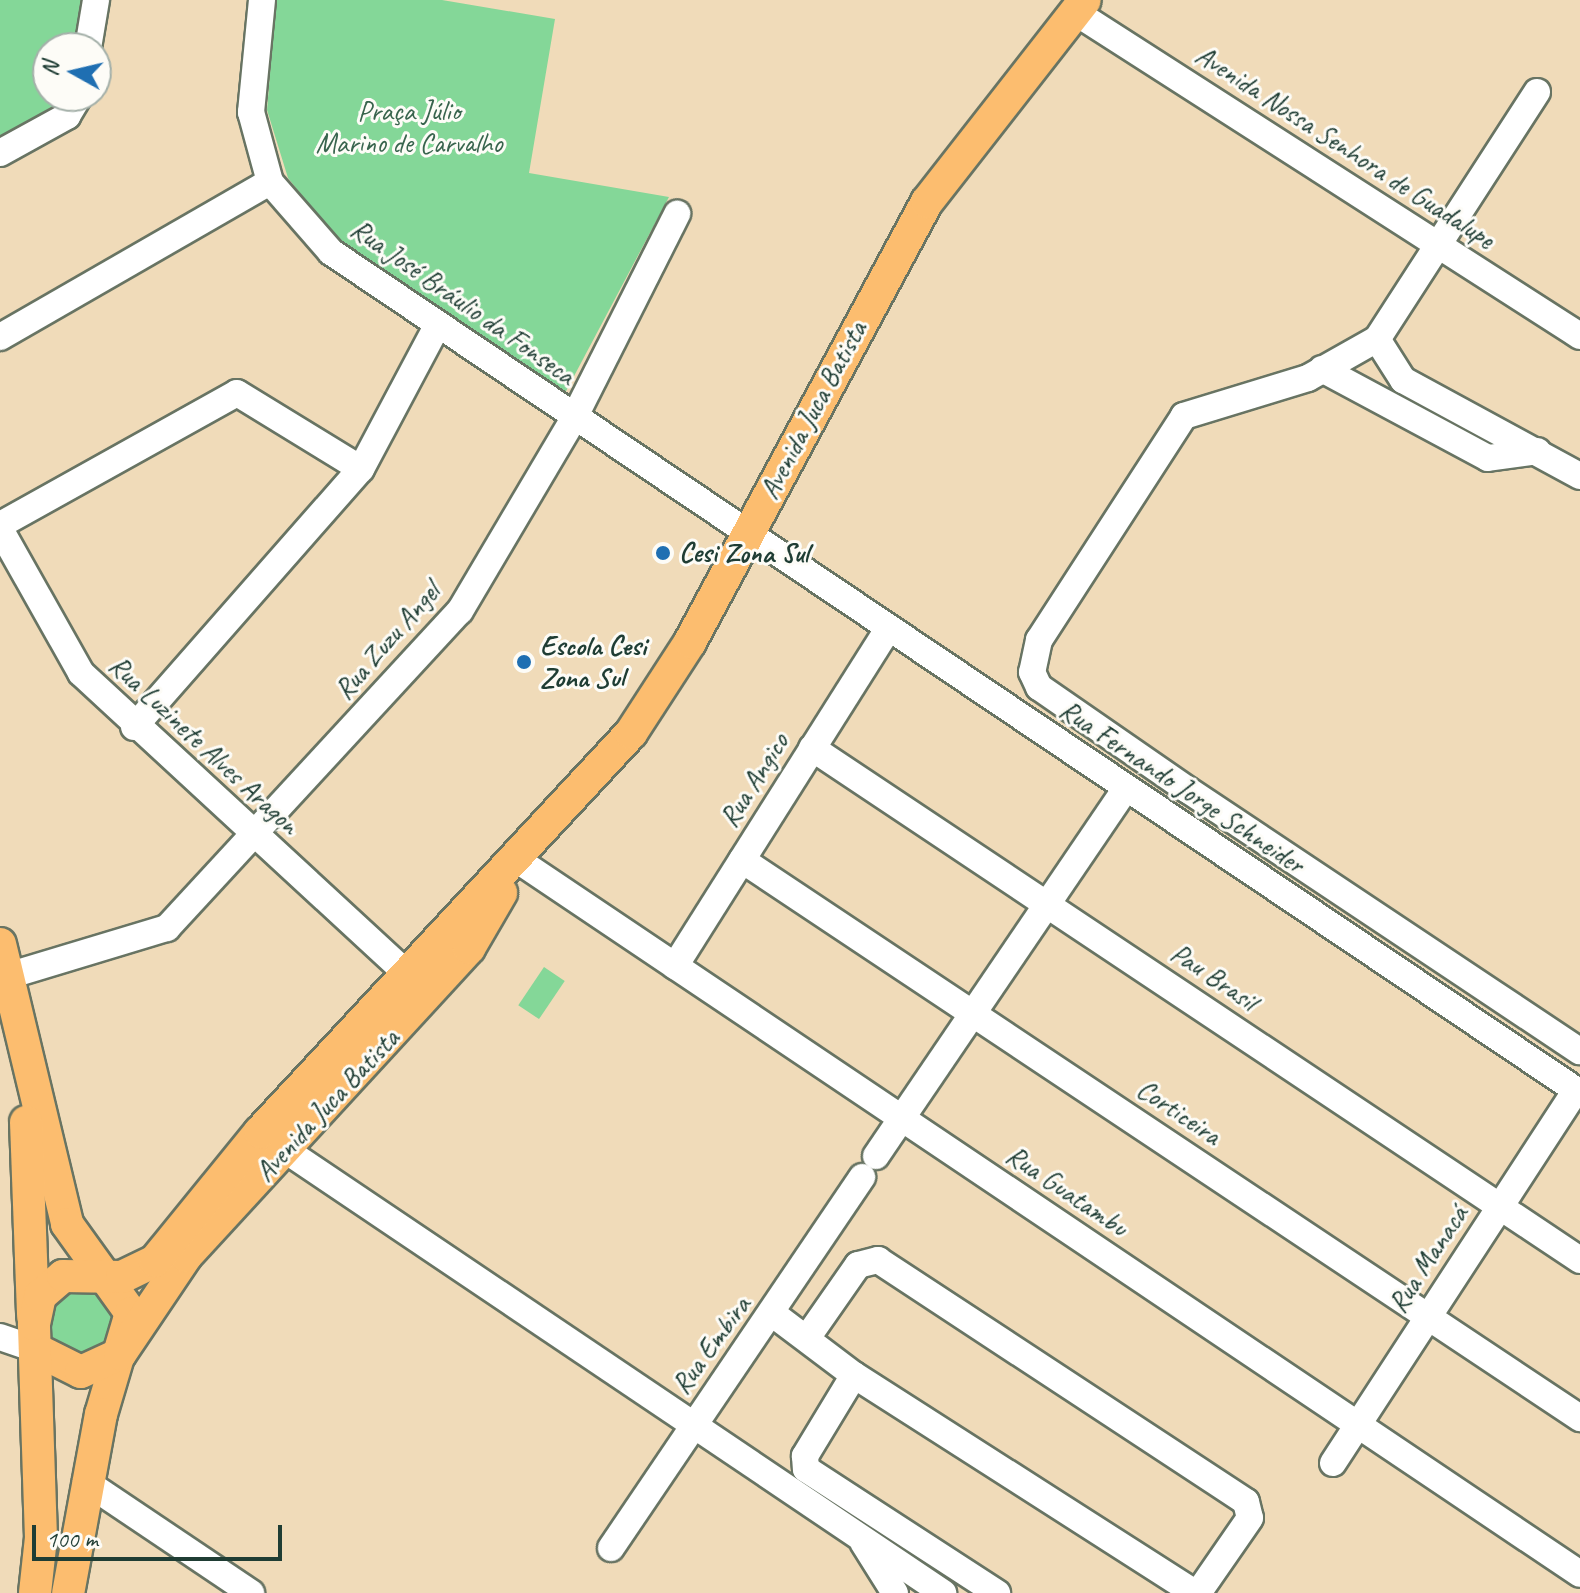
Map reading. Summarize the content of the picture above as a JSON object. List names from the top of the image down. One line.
{"streets":{"main road":["Avenida Juca Batista"],"street":["Avenida Nossa Senhora de Guadalupe","Rua José Bráulio da Fonseca","Rua Zuzu Angel","Rua Luzinete Alves Aragon","Rua Angico","Rua Fernando Jorge Schneider","Pau Brasil","Corticeira","Rua Guatambu","Rua Manacá","Rua Embira"]},"crossings":[["Avenida Nossa Senhora de Guadalupe","Avenida Juca Batista"],["Rua José Bráulio da Fonseca","Avenida Juca Batista"],["Rua José Bráulio da Fonseca","Rua Zuzu Angel"],["Rua José Bráulio da Fonseca","Rua Fernando Jorge Schneider"],["Avenida Juca Batista","Rua Luzinete Alves Aragon"],["Avenida Juca Batista","Rua Fernando Jorge Schneider"],["Avenida Juca Batista","Rua Guatambu"],["Rua Zuzu Angel","Rua Luzinete Alves Aragon"],["Rua Angico","Rua Fernando Jorge Schneider"],["Rua Angico","Pau Brasil"],["Rua Angico","Corticeira"],["Rua Angico","Rua Guatambu"],["Rua Fernando Jorge Schneider","Rua Manacá"],["Rua Fernando Jorge Schneider","Rua Embira"],["Pau Brasil","Rua Manacá"],["Pau Brasil","Rua Embira"],["Corticeira","Rua Manacá"],["Corticeira","Rua Embira"],["Rua Guatambu","Rua Manacá"],["Rua Guatambu","Rua Embira"]],"parks":["Praça Júlio Marino de Carvalho"],"places":["Cesi Zona Sul","Escola Cesi Zona Sul"],"scale_bar":"100 m","north":"left"}
